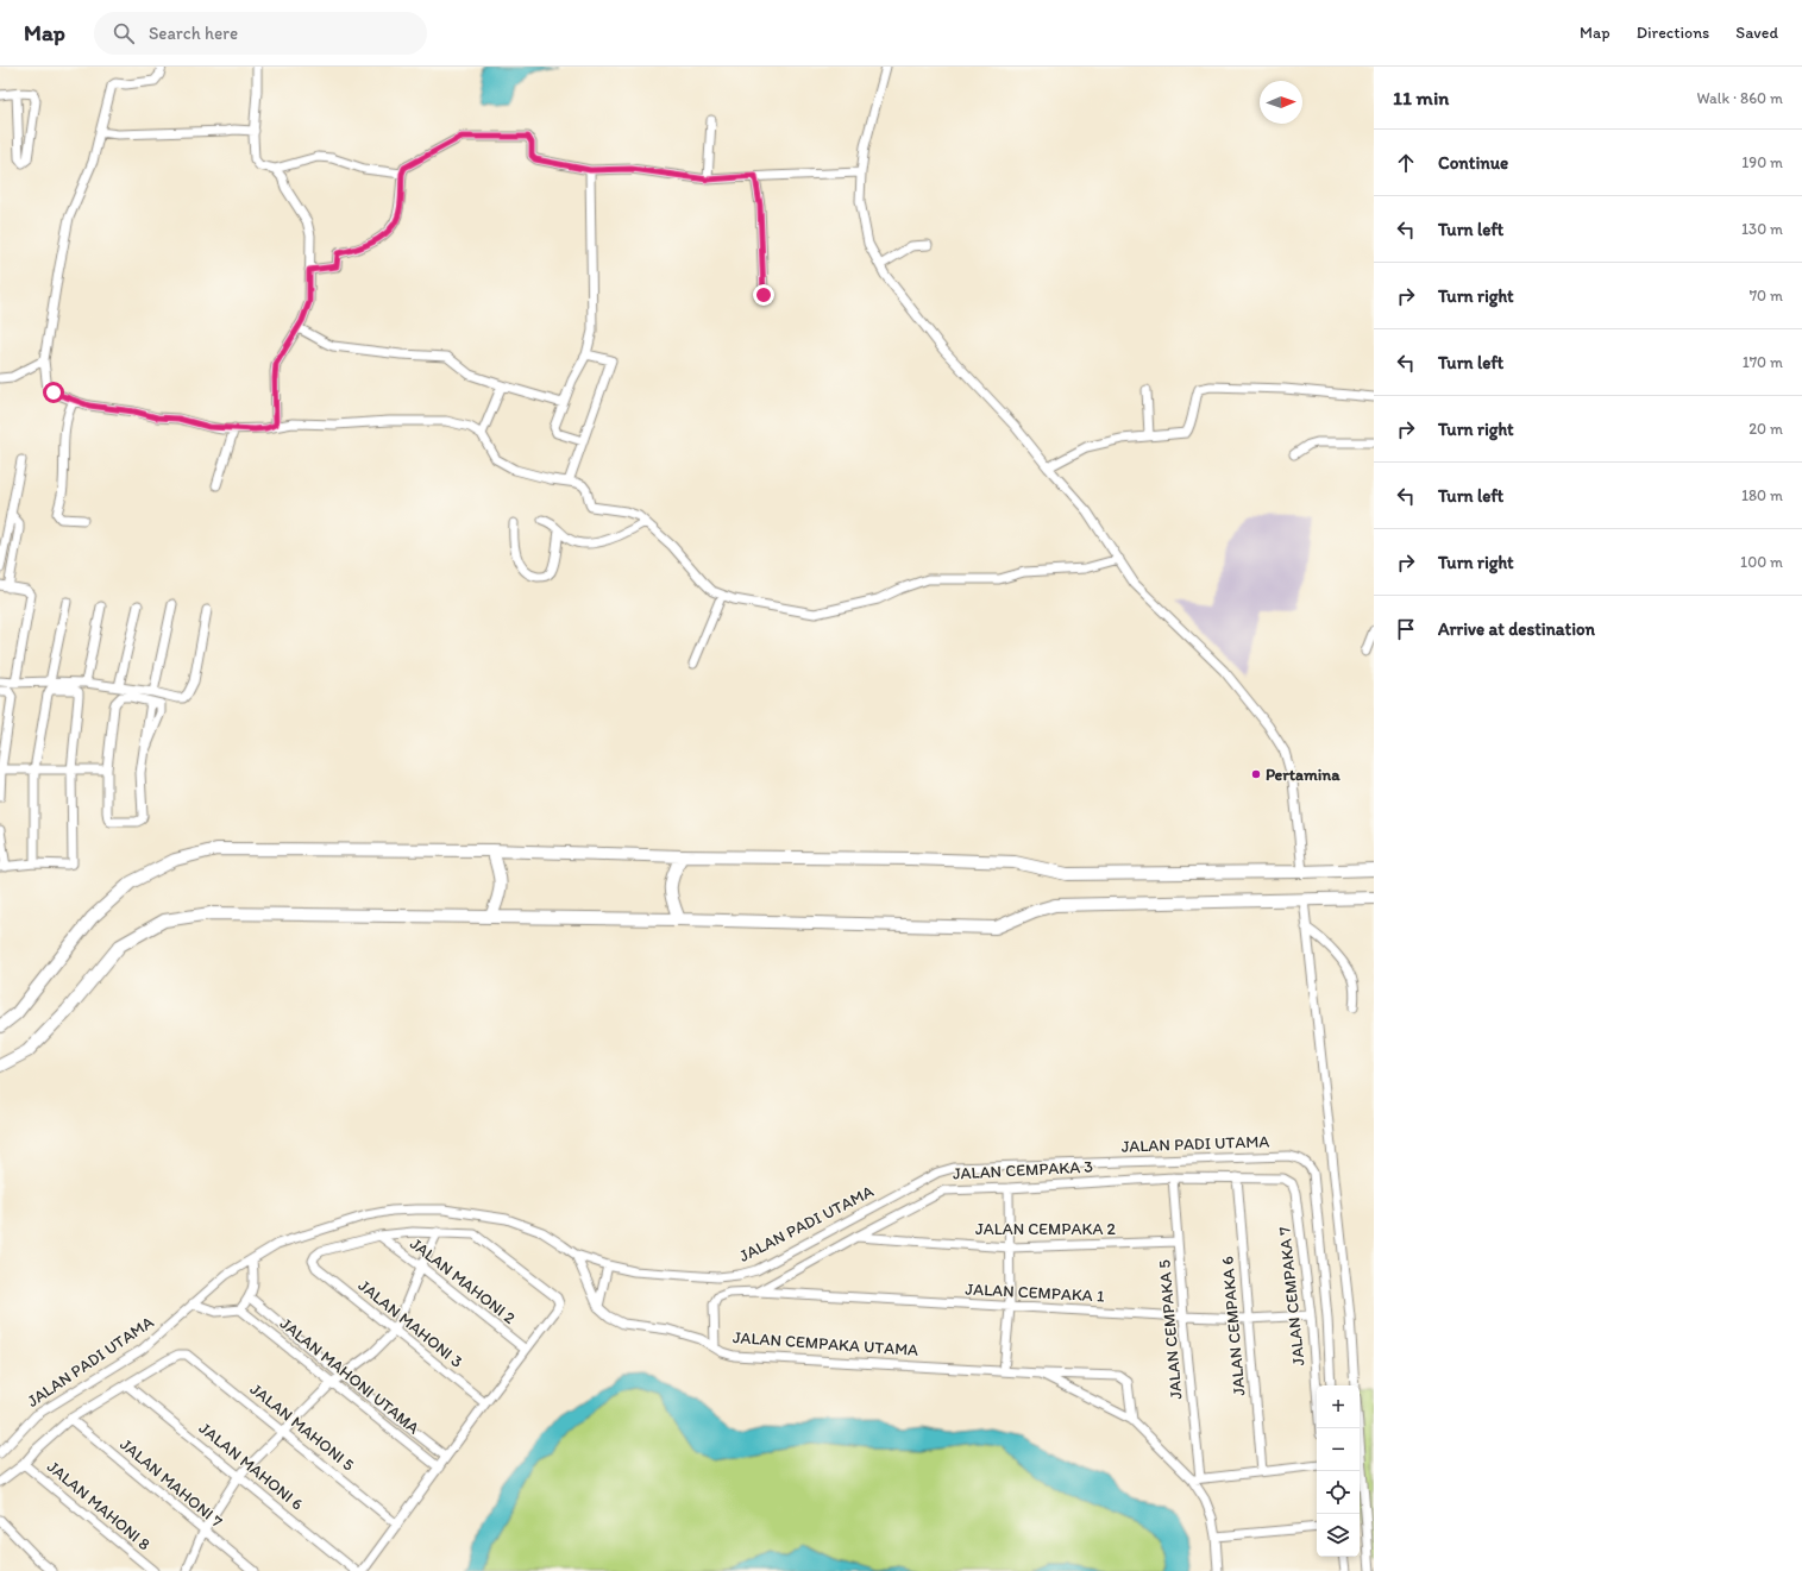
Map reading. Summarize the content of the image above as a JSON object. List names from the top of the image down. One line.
{"streets":{"street":["JALAN PADI UTAMA","JALAN CEMPAKA 3","JALAN CEMPAKA 2","JALAN MAHONI 2","JALAN CEMPAKA 1","JALAN CEMPAKA 7","JALAN MAHONI 3","JALAN CEMPAKA 6","JALAN CEMPAKA 5","JALAN CEMPAKA UTAMA","JALAN MAHONI UTAMA","JALAN MAHONI 5","JALAN MAHONI 6","JALAN MAHONI 7","JALAN MAHONI 8"]},"crossings":[["JALAN CEMPAKA 3","JALAN CEMPAKA 2"],["JALAN CEMPAKA 3","JALAN CEMPAKA 1"],["JALAN CEMPAKA 3","JALAN CEMPAKA 7"],["JALAN CEMPAKA 3","JALAN CEMPAKA 6"],["JALAN CEMPAKA 3","JALAN CEMPAKA 5"],["JALAN CEMPAKA 3","JALAN CEMPAKA UTAMA"],["JALAN CEMPAKA 2","JALAN CEMPAKA 5"],["JALAN MAHONI 2","JALAN MAHONI 3"],["JALAN CEMPAKA 1","JALAN CEMPAKA 7"],["JALAN CEMPAKA 1","JALAN CEMPAKA 6"],["JALAN CEMPAKA 1","JALAN CEMPAKA 5"],["JALAN MAHONI 5","JALAN MAHONI 6"]],"places":["Pertamina"],"north":"right","page":{"header":"Map","search":"Search here","nav":["Map","Directions","Saved"],"heading":["11 min","Walk · 860 m"],"list":[["Continue","190 m"],["Turn left","130 m"],["Turn right","70 m"],["Turn left","170 m"],["Turn right","20 m"],["Turn left","180 m"],["Turn right","100 m"],"Arrive at destination"],"map_buttons":["+","−"]}}
